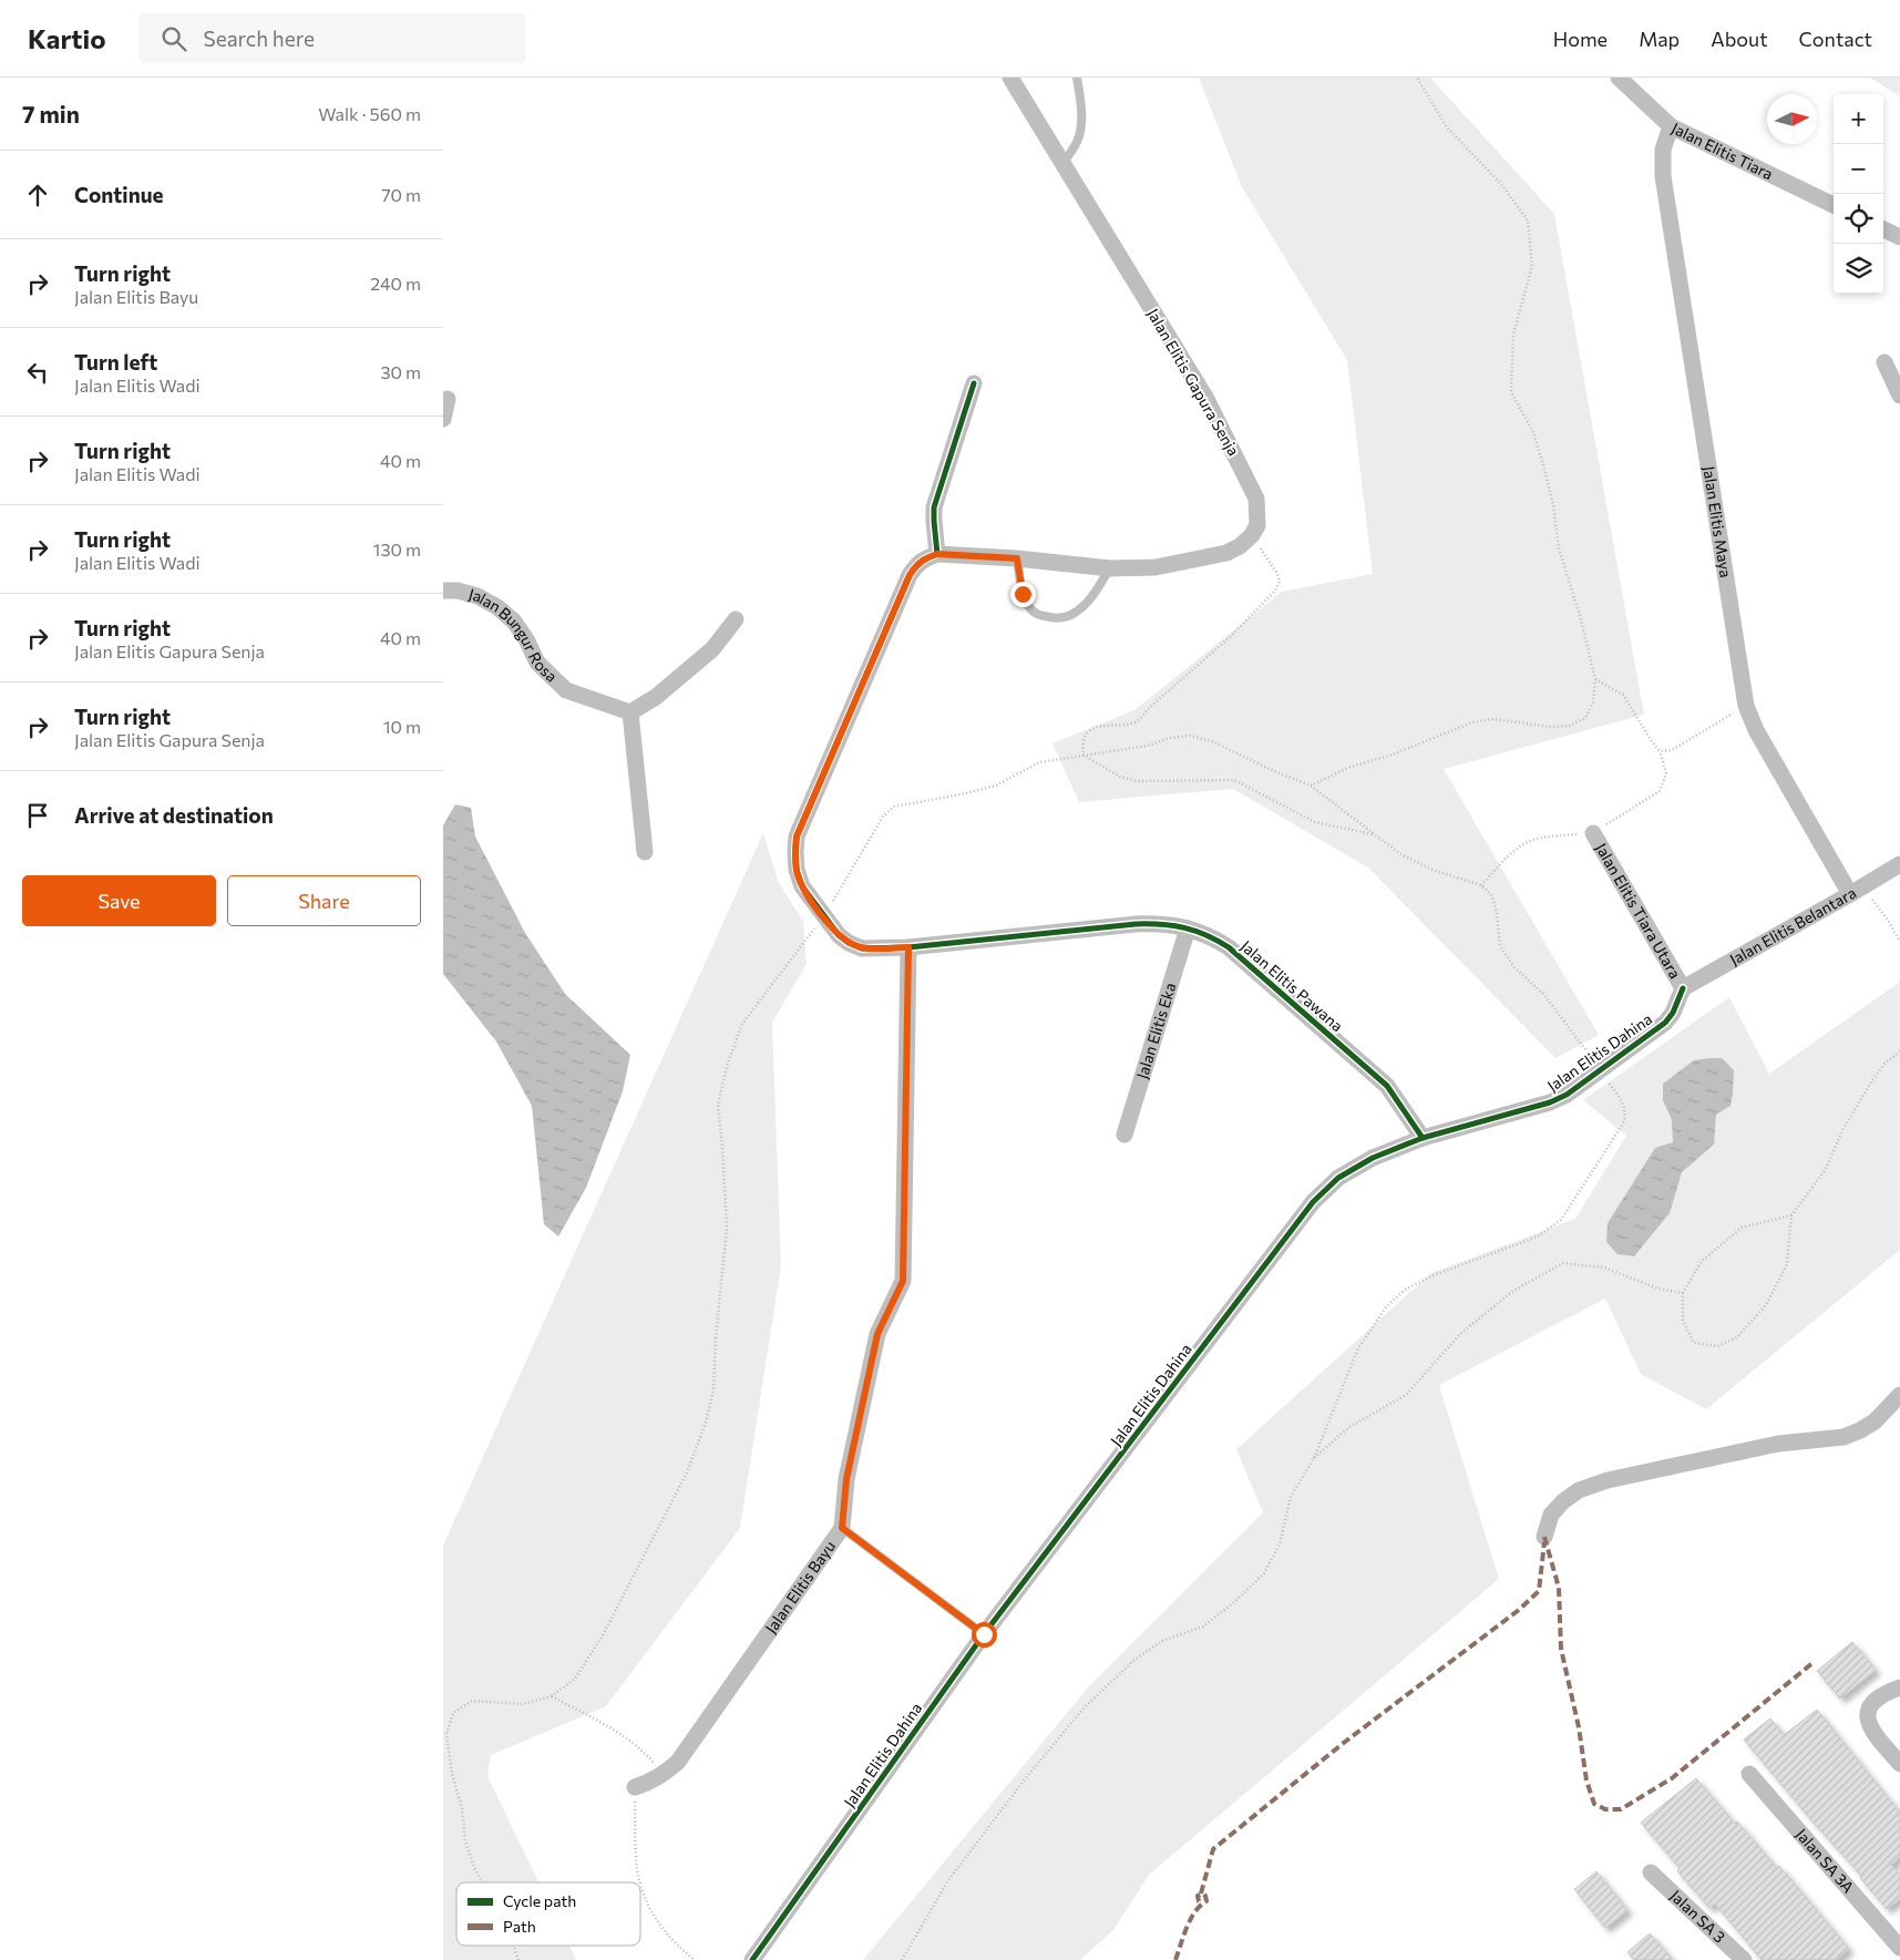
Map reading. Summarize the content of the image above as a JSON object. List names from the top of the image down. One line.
{"streets":{"street":["Jalan Elitis Tiara","Jalan Elitis Gapura Senja","Jalan Elitis Maya","Jalan Bungur Rosa","Jalan Elitis Tiara Utara","Jalan Elitis Belantara","Jalan Elitis Pawana","Jalan Elitis Eka","Jalan Elitis Dahina","Jalan Elitis Bayu","Jalan SA 3A","Jalan SA 3"]},"crossings":[["Jalan Elitis Tiara","Jalan Elitis Maya"],["Jalan Elitis Maya","Jalan Elitis Belantara"],["Jalan Elitis Tiara Utara","Jalan Elitis Belantara"],["Jalan Elitis Tiara Utara","Jalan Elitis Dahina"],["Jalan Elitis Belantara","Jalan Elitis Dahina"],["Jalan Elitis Pawana","Jalan Elitis Eka"],["Jalan Elitis Pawana","Jalan Elitis Dahina"],["Jalan Elitis Pawana","Jalan Elitis Bayu"]],"legend":["Cycle path","Path"],"north":"right","page":{"header":"Kartio","search":"Search here","nav":["Home","Map","About","Contact"],"heading":["7 min","Walk · 560 m"],"map_buttons":["+","−"],"list":[["Continue","70 m"],["Turn right","Jalan Elitis Bayu","240 m"],["Turn left","Jalan Elitis Wadi","30 m"],["Turn right","Jalan Elitis Wadi","40 m"],["Turn right","Jalan Elitis Wadi","130 m"],["Turn right","Jalan Elitis Gapura Senja","40 m"],["Turn right","Jalan Elitis Gapura Senja","10 m"],"Arrive at destination"],"buttons":["Save","Share"]}}
